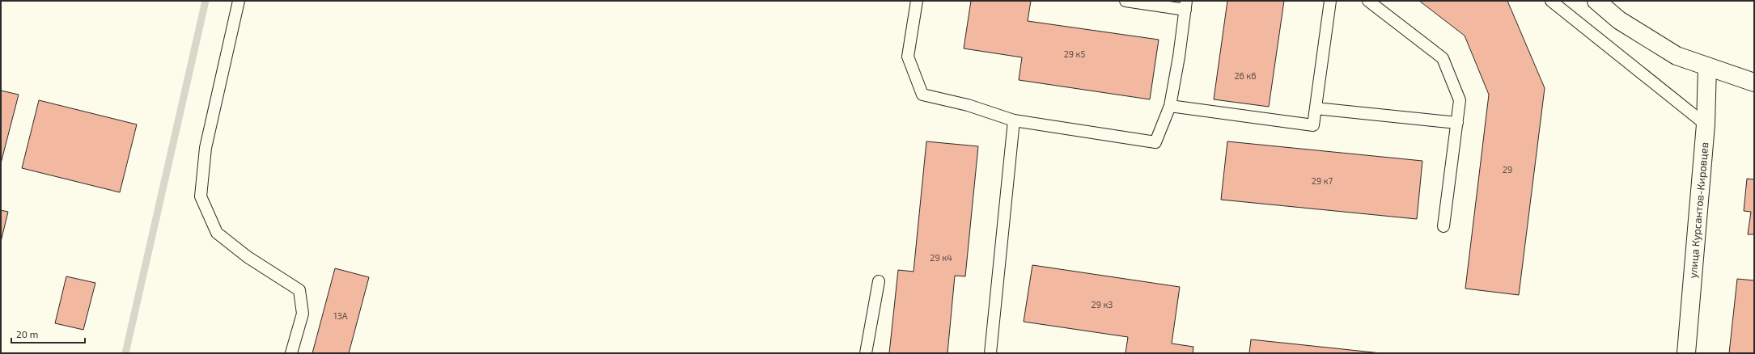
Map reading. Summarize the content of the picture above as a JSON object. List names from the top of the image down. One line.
{"streets":{"street":["улица Курсантов-Кировцев"]},"house_numbers":["29 к5","26 к6","29","29 к7","29 к4","29 к3","13А"],"scale_bar":"20 m"}
